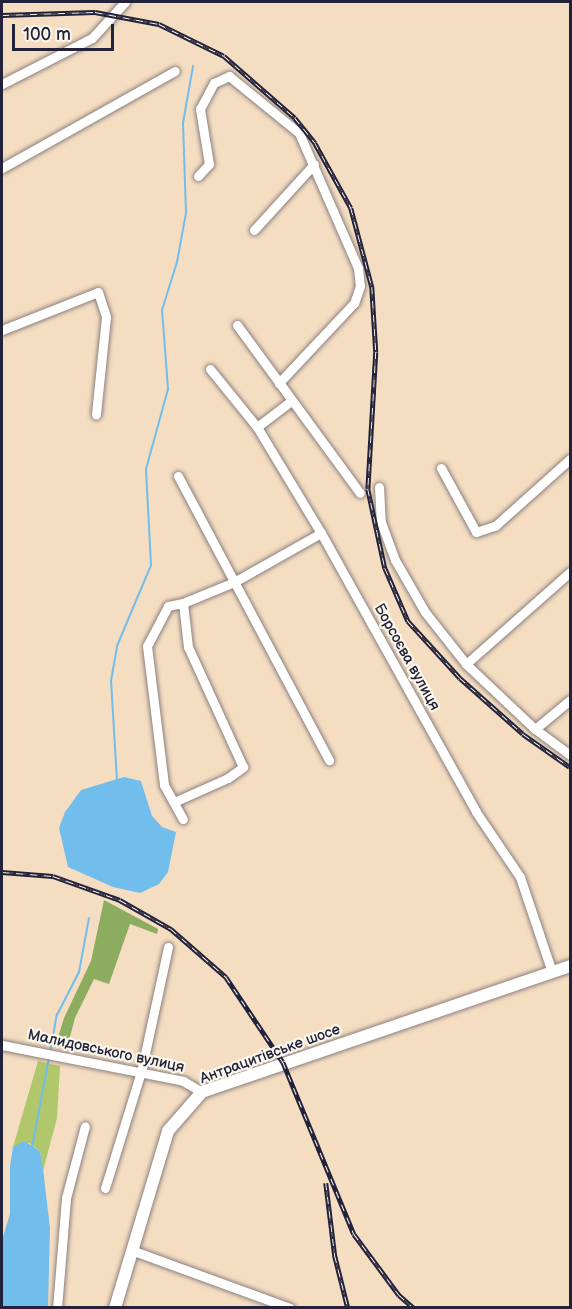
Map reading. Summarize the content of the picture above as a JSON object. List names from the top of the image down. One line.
{"streets":{"main road":["Антрацитівське шосе"],"street":["Борсоєва вулиця","Малидовського вулиця"]},"crossings":[["Борсоєва вулиця","Антрацитівське шосе"],["Малидовського вулиця","Антрацитівське шосе"]],"scale_bar":"100 m"}
